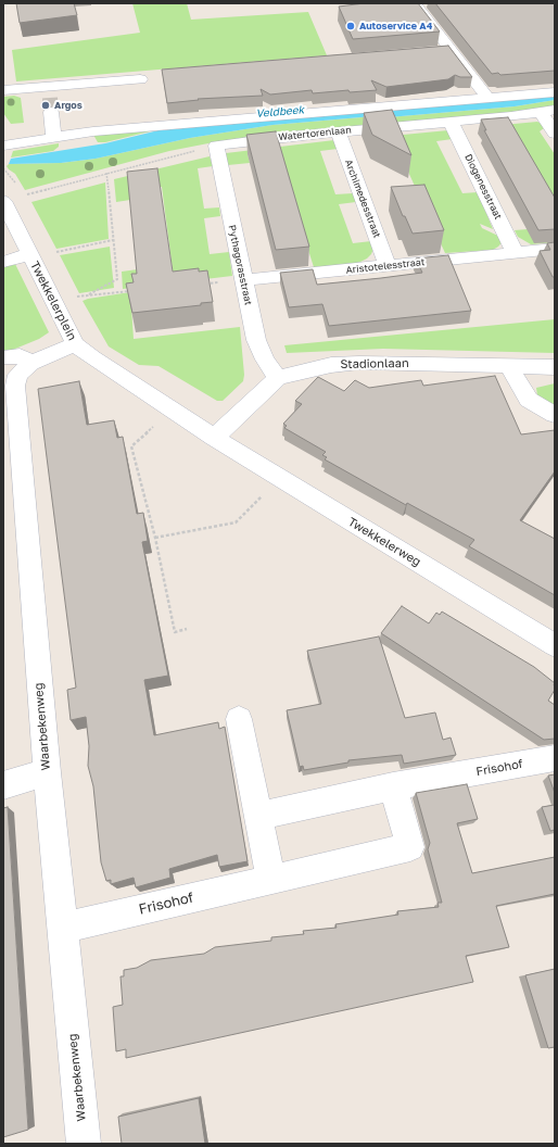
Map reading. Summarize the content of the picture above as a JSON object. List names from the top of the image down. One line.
{"streets":{"street":["Watertorenlaan","Diogenesstraat","Archimedesstraat","Pythagorasstraat","Aristotelesstraat","Twekkelerplein","Stadionlaan","Twekkelerweg","Waarbekenweg","Frisohof"]},"crossings":[["Watertorenlaan","Diogenesstraat"],["Watertorenlaan","Archimedesstraat"],["Watertorenlaan","Pythagorasstraat"],["Diogenesstraat","Aristotelesstraat"],["Archimedesstraat","Aristotelesstraat"],["Pythagorasstraat","Aristotelesstraat"],["Pythagorasstraat","Stadionlaan"],["Twekkelerplein","Stadionlaan"],["Twekkelerplein","Twekkelerweg"],["Twekkelerplein","Waarbekenweg"],["Stadionlaan","Twekkelerweg"],["Waarbekenweg","Frisohof"]],"water":["Veldbeek"],"places":["Autoservice A4","Argos"]}
